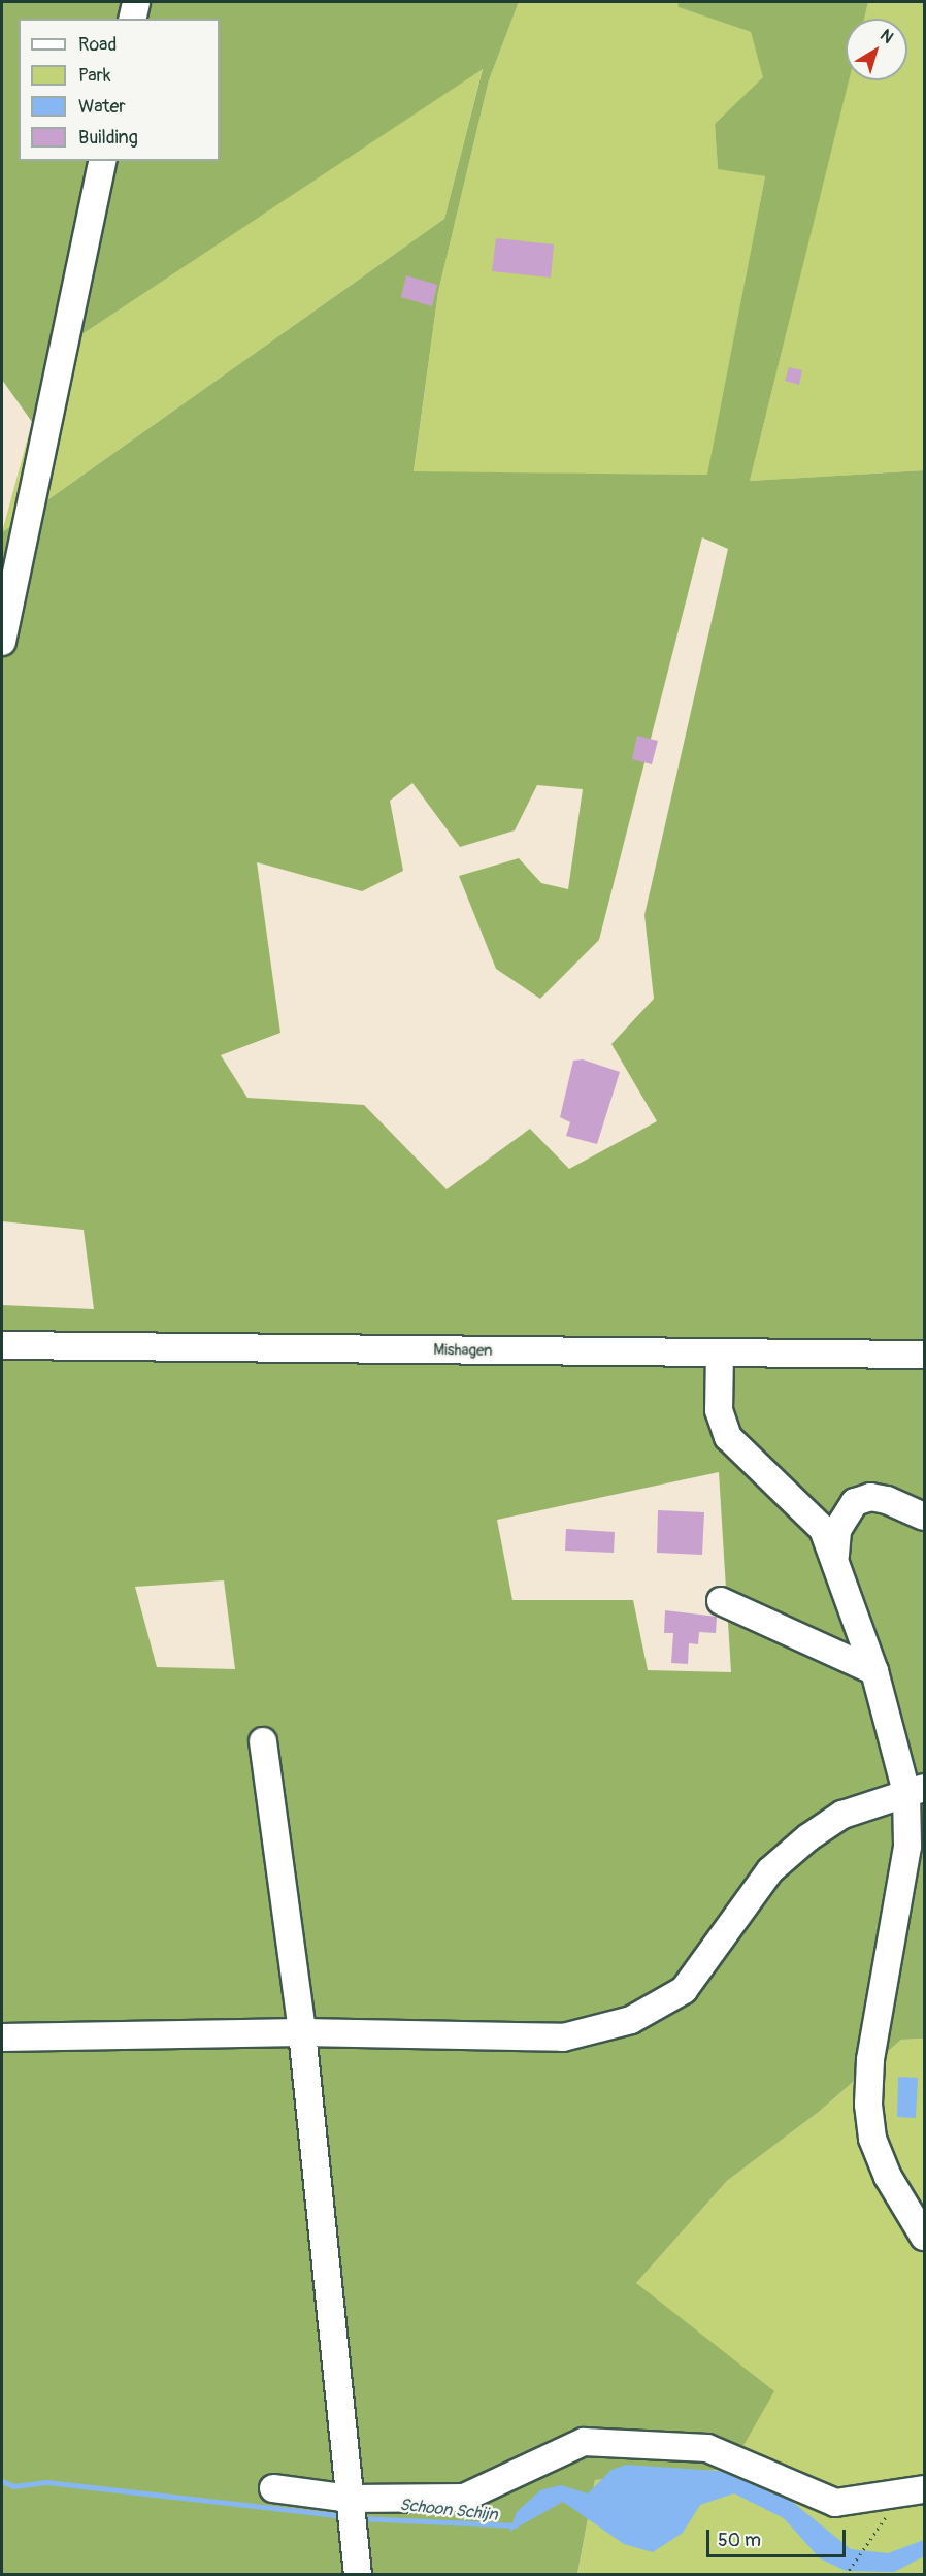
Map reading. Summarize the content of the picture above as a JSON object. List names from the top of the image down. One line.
{"streets":{"street":["Mishagen"]},"water":["Schoon Schijn"],"legend":["Road","Park","Water","Building"],"scale_bar":"50 m","north":"top right"}
